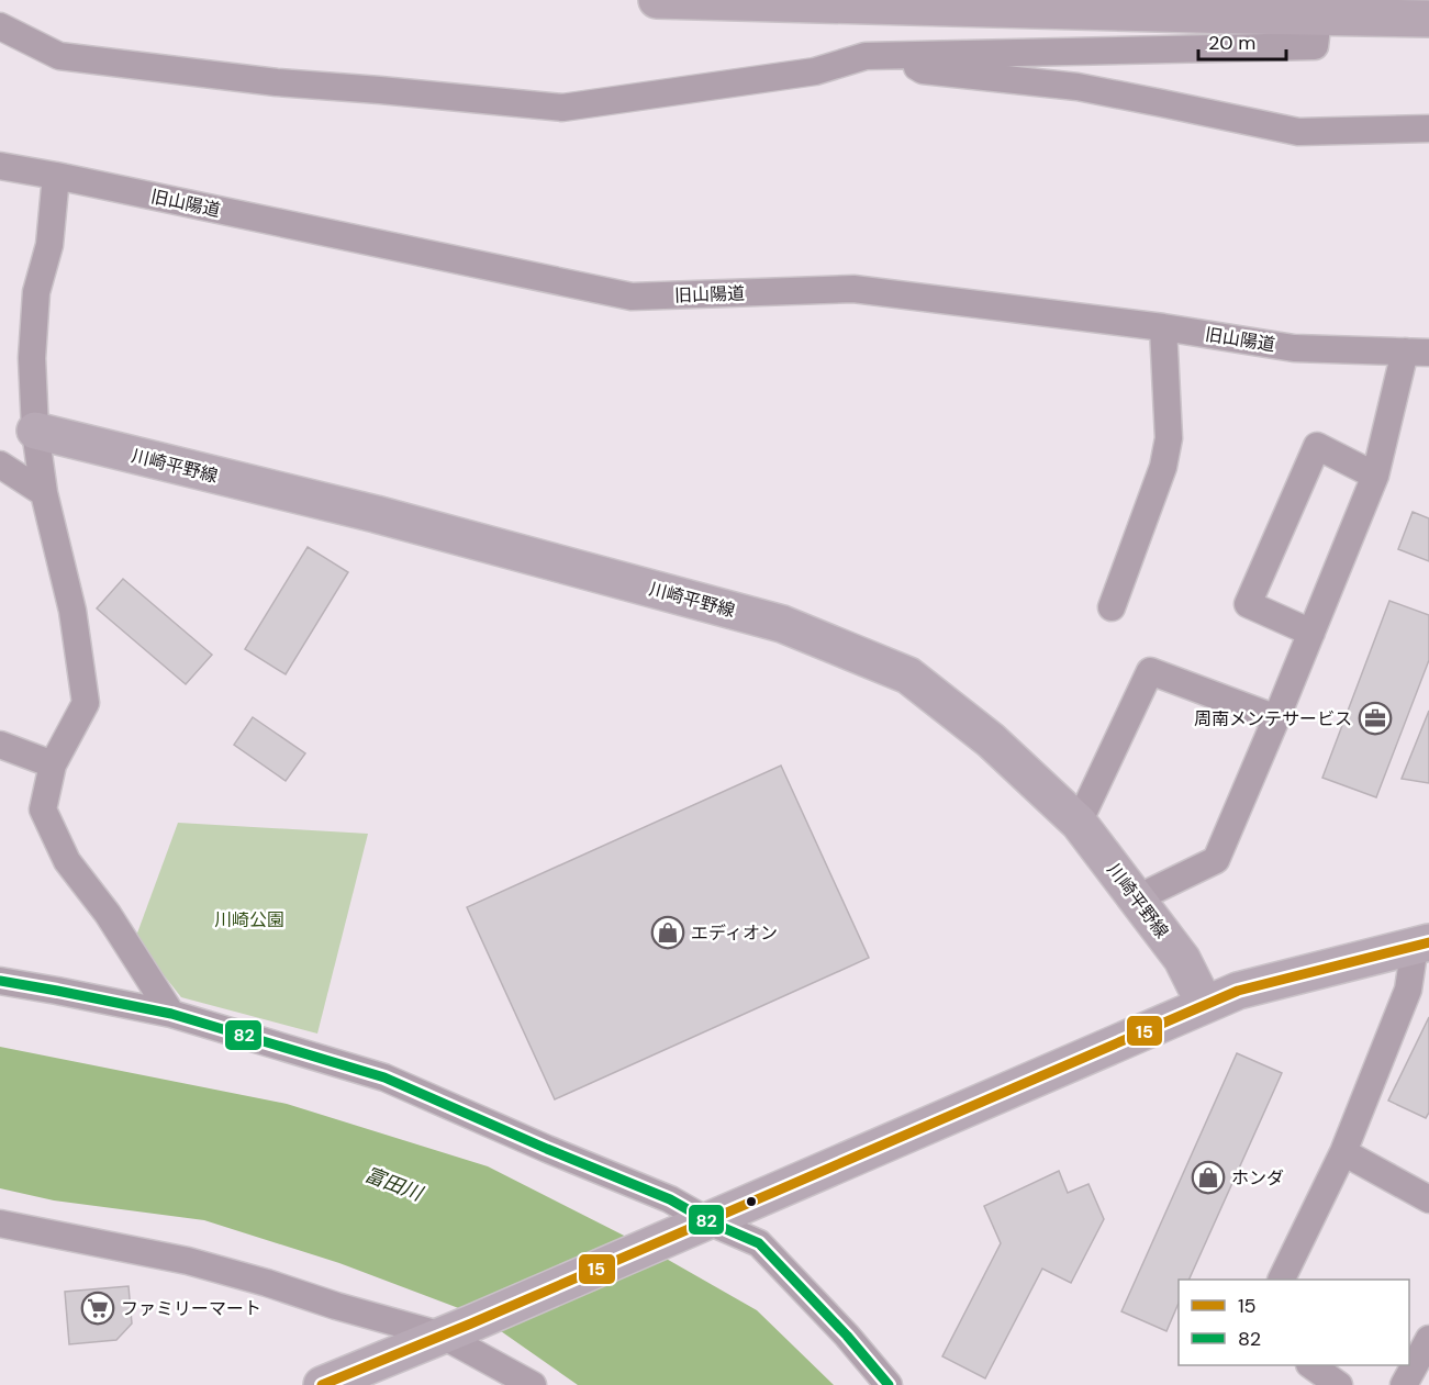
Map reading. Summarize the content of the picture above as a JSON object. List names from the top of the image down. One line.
{"streets":{"street":["旧山陽道","川崎平野線"]},"water":["富田川"],"parks":["川崎公園"],"places":{"office":["周南メンテサービス"],"shop":["エディオン","ホンダ"],"supermarket":["ファミリーマート"]},"lines":["transit line 15","transit line 82"],"legend":["15","82"],"scale_bar":"20 m"}
